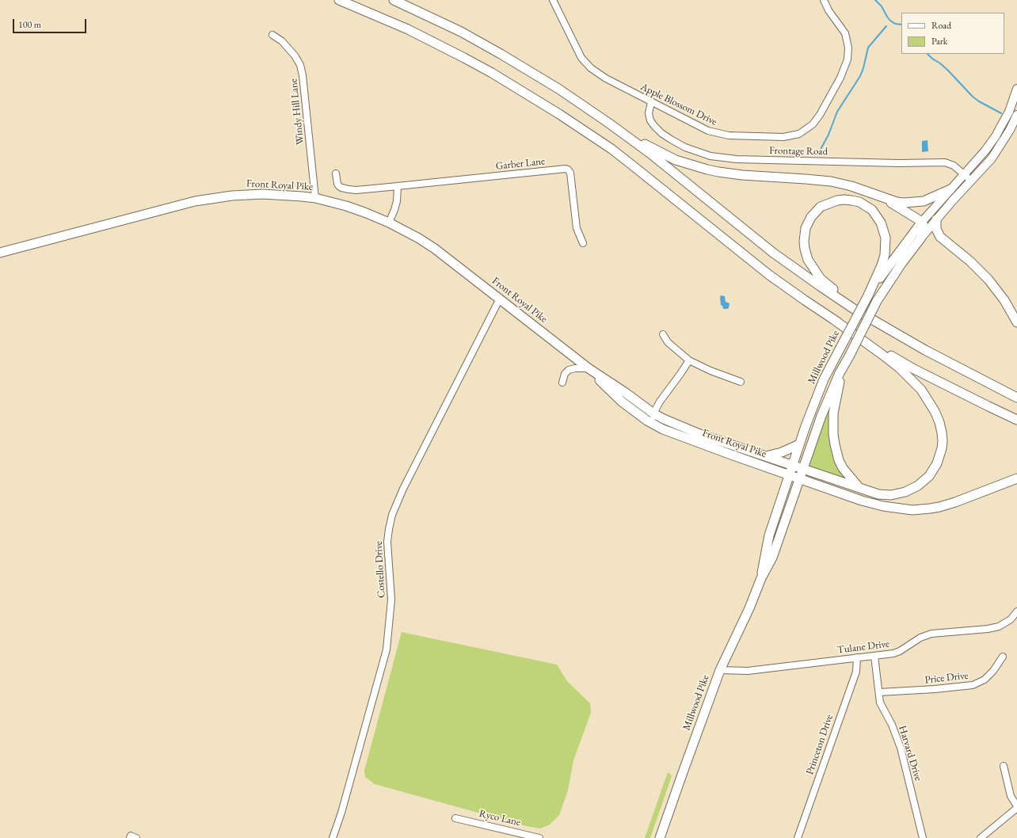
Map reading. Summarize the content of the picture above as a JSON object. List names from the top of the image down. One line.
{"streets":{"highway":["Front Royal Pike","Millwood Pike"],"street":["Apple Blossom Drive","Windy Hill Lane","Frontage Road","Garber Lane","Costello Drive","Tulane Drive","Price Drive","Princeton Drive","Harvard Drive","Ryco Lane"]},"crossings":[["Apple Blossom Drive","Frontage Road"],["Windy Hill Lane","Front Royal Pike"],["Frontage Road","Millwood Pike"],["Front Royal Pike","Millwood Pike"],["Front Royal Pike","Costello Drive"],["Millwood Pike","Tulane Drive"],["Tulane Drive","Princeton Drive"],["Tulane Drive","Harvard Drive"],["Price Drive","Harvard Drive"]],"legend":["Road","Park"],"scale_bar":"100 m"}
